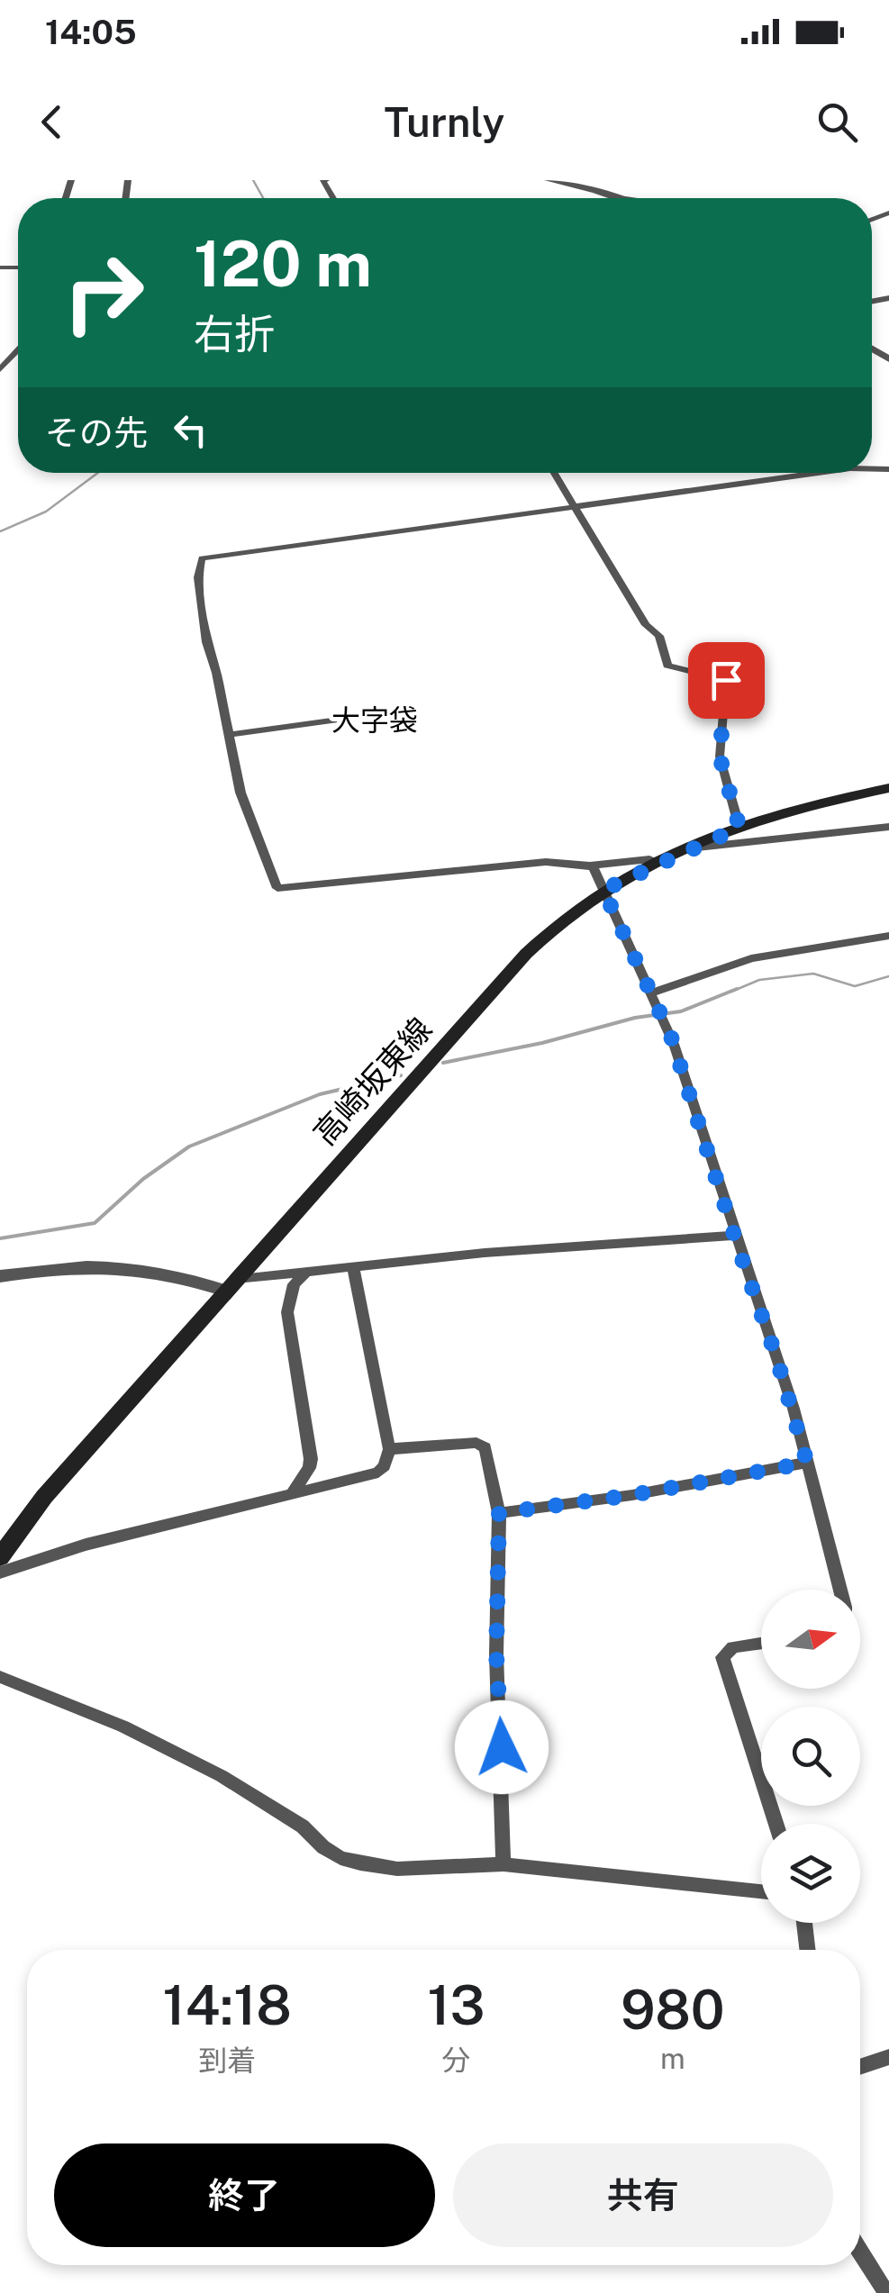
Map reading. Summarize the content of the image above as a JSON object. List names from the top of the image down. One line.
{"streets":{"main road":["高崎坂東線"]},"districts":["大字袋"],"north":"right","page":{"status":"14:05","header":"Turnly","turn":["120 m","右折"],"then":"その先","eta":["14:18","到着","13","分","980","m"],"buttons":["終了","共有"]}}
